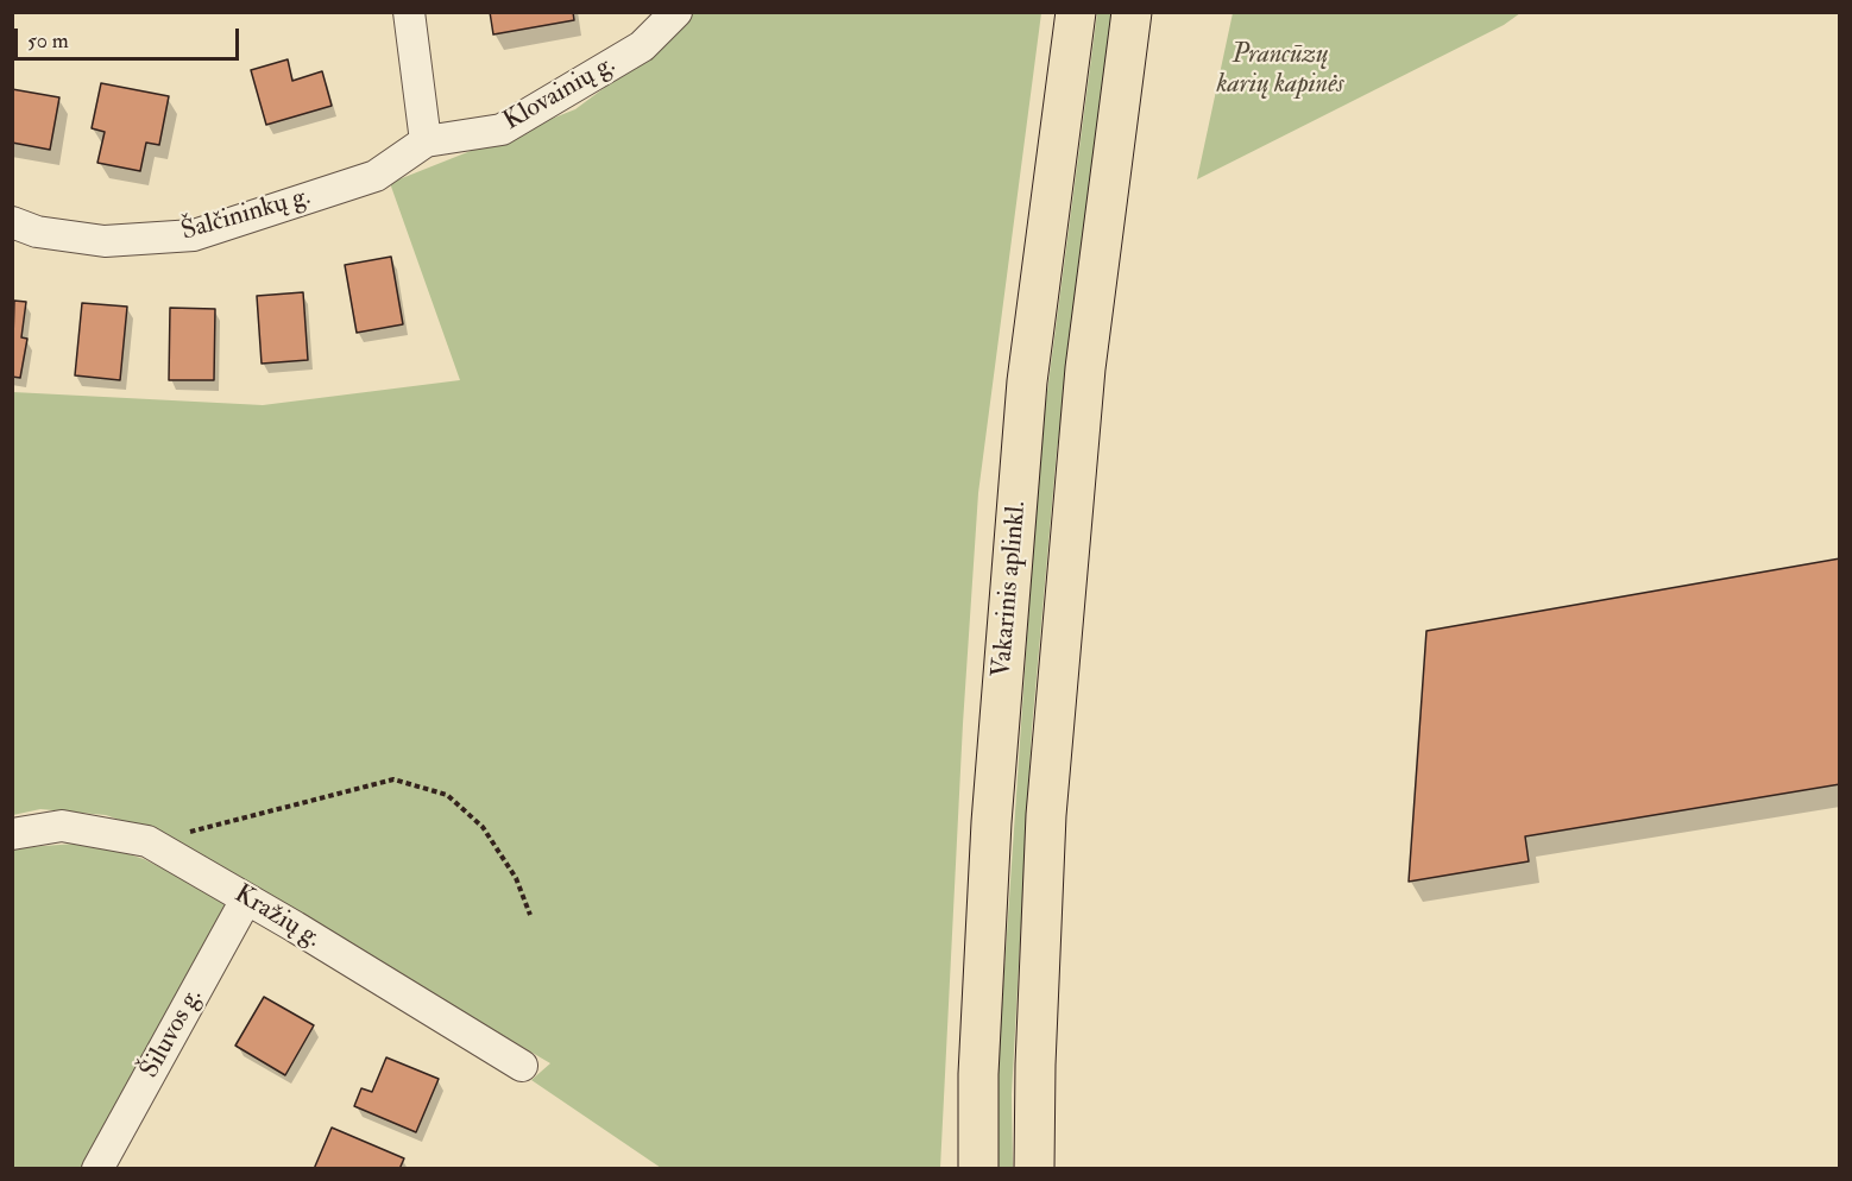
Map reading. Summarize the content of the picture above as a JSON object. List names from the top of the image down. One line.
{"streets":{"highway":["Vakarinis aplinkl."],"street":["Klovainių g.","Šalčininkų g.","Kražių g.","Šiluvos g."]},"crossings":[["Klovainių g.","Šalčininkų g."],["Kražių g.","Šiluvos g."]],"parks":["Prancūzų karių kapinės"],"scale_bar":"50 m"}
